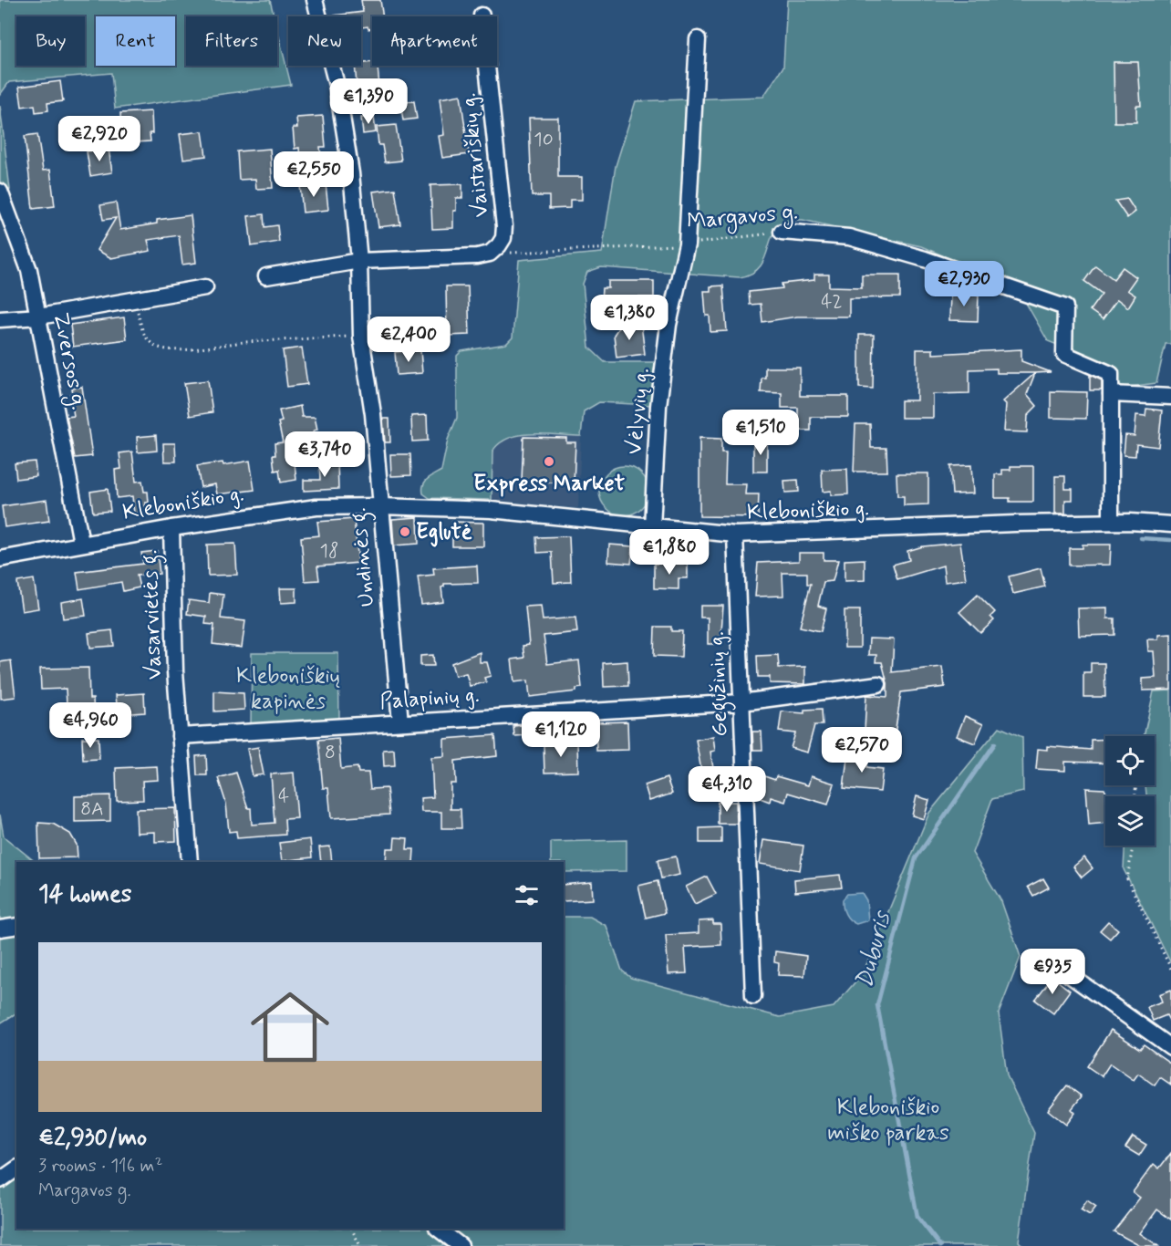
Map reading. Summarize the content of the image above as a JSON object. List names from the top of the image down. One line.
{"streets":{"street":["Vaistariškių g.","Margavos g.","Zversos g.","Vėlyvių g.","Kleboniškio g.","Undinės g.","Vasarvietės g.","Gegužinių g.","Palapinių g."]},"crossings":[["Vaistariškių g.","Margavos g."],["Margavos g.","Vėlyvių g."],["Margavos g.","Kleboniškio g."],["Zversos g.","Kleboniškio g."],["Vėlyvių g.","Kleboniškio g."],["Kleboniškio g.","Undinės g."],["Kleboniškio g.","Vasarvietės g."],["Kleboniškio g.","Gegužinių g."],["Undinės g.","Palapinių g."],["Vasarvietės g.","Palapinių g."],["Gegužinių g.","Palapinių g."]],"water":["Duburis"],"parks":["Kleboniškių kapinės","Kleboniškio miško parkas"],"places":["Express Market","Eglutė"],"house_numbers":["10","42","18","8","4","8A"],"page":{"chip":["Buy","Rent","Filters","New","Apartment"],"price":["€1,390","€2,920","€2,550","€2,930","€1,380","€2,400","€1,510","€3,740","€1,880","€4,960","€1,120","€2,570","€4,310","€935"],"heading":"14 homes","list":[{"name":"€2,930/mo","note":"3 rooms · 116 m² · Margavos g."}]}}
